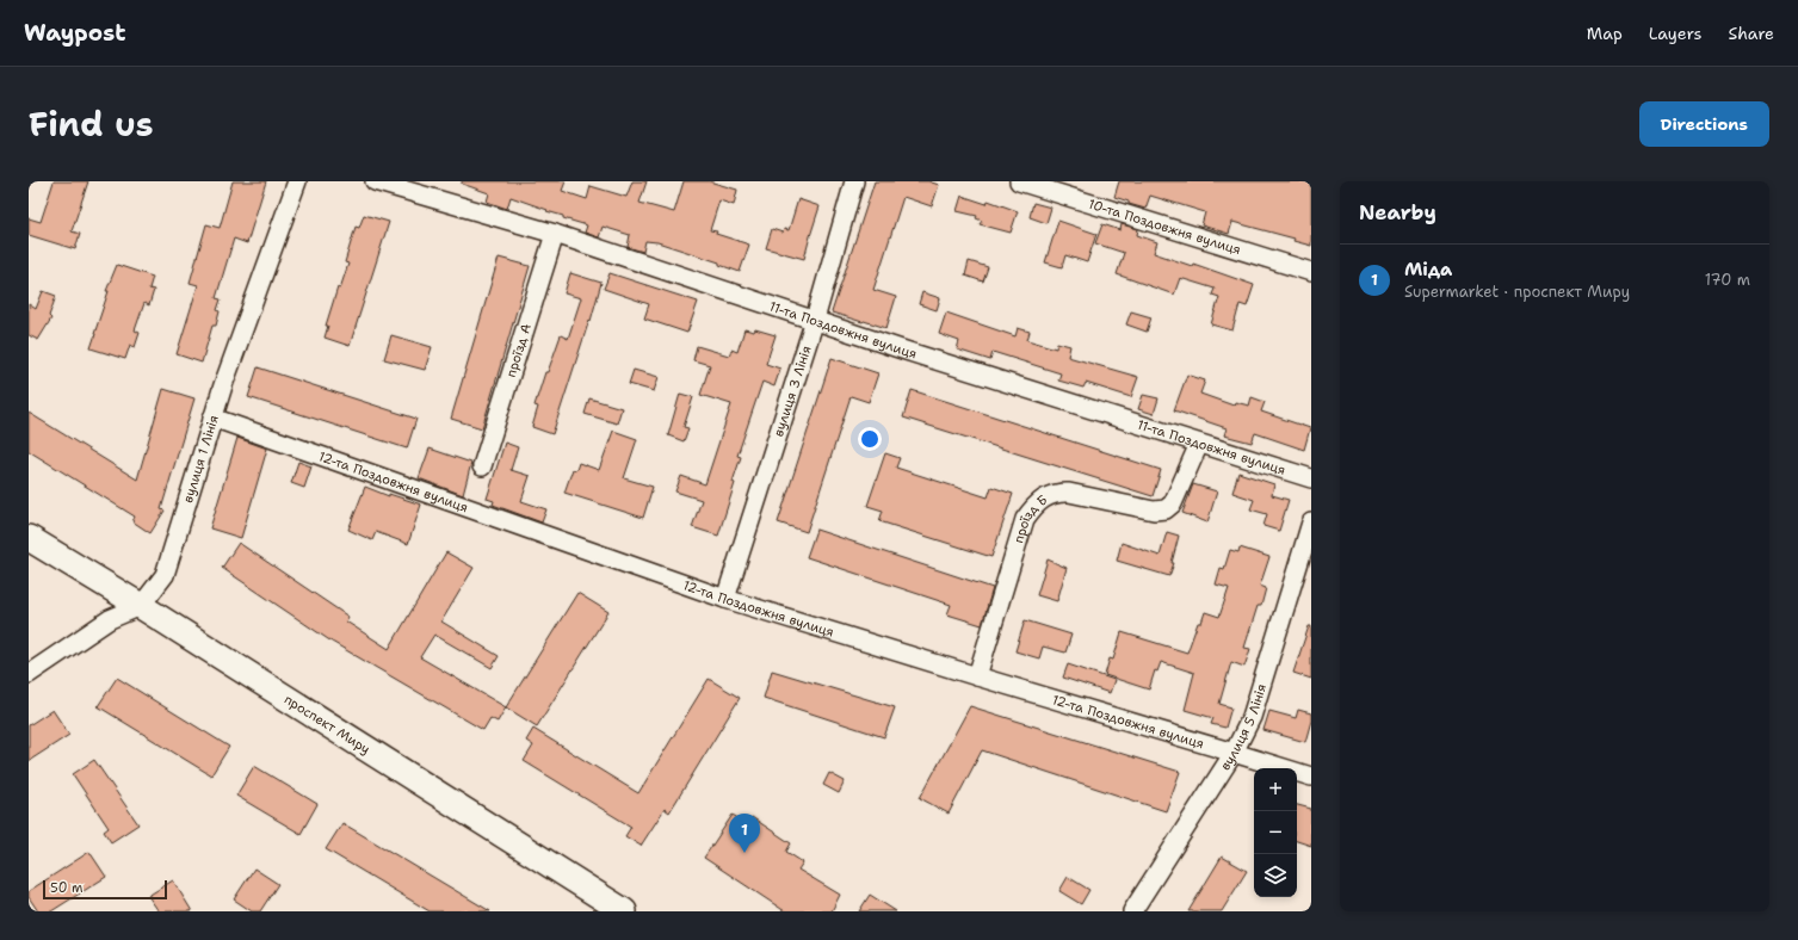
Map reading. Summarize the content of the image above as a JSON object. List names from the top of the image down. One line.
{"streets":{"main road":["проспект Миру"],"street":["10-та Поздовжня вулиця","11-та Поздовжня вулиця","проїзд А","вулиця 3 Лінія","вулиця 1 Лінія","12-та Поздовжня вулиця","проїзд Б","вулиця 5 Лінія"]},"crossings":[["11-та Поздовжня вулиця","проїзд А"],["11-та Поздовжня вулиця","вулиця 3 Лінія"],["11-та Поздовжня вулиця","проїзд Б"],["вулиця 3 Лінія","12-та Поздовжня вулиця"],["вулиця 1 Лінія","12-та Поздовжня вулиця"],["вулиця 1 Лінія","проспект Миру"],["12-та Поздовжня вулиця","проїзд Б"],["12-та Поздовжня вулиця","вулиця 5 Лінія"]],"scale_bar":"50 m","page":{"header":"Waypost","nav":["Map","Layers","Share"],"title":"Find us","buttons":"Directions","heading":"Nearby","list":[{"mark":"1","name":"Міда","note":"Supermarket · проспект Миру","value":"170 m"}],"map_buttons":["+","−"],"pins":"1","scale":"50 m"}}
